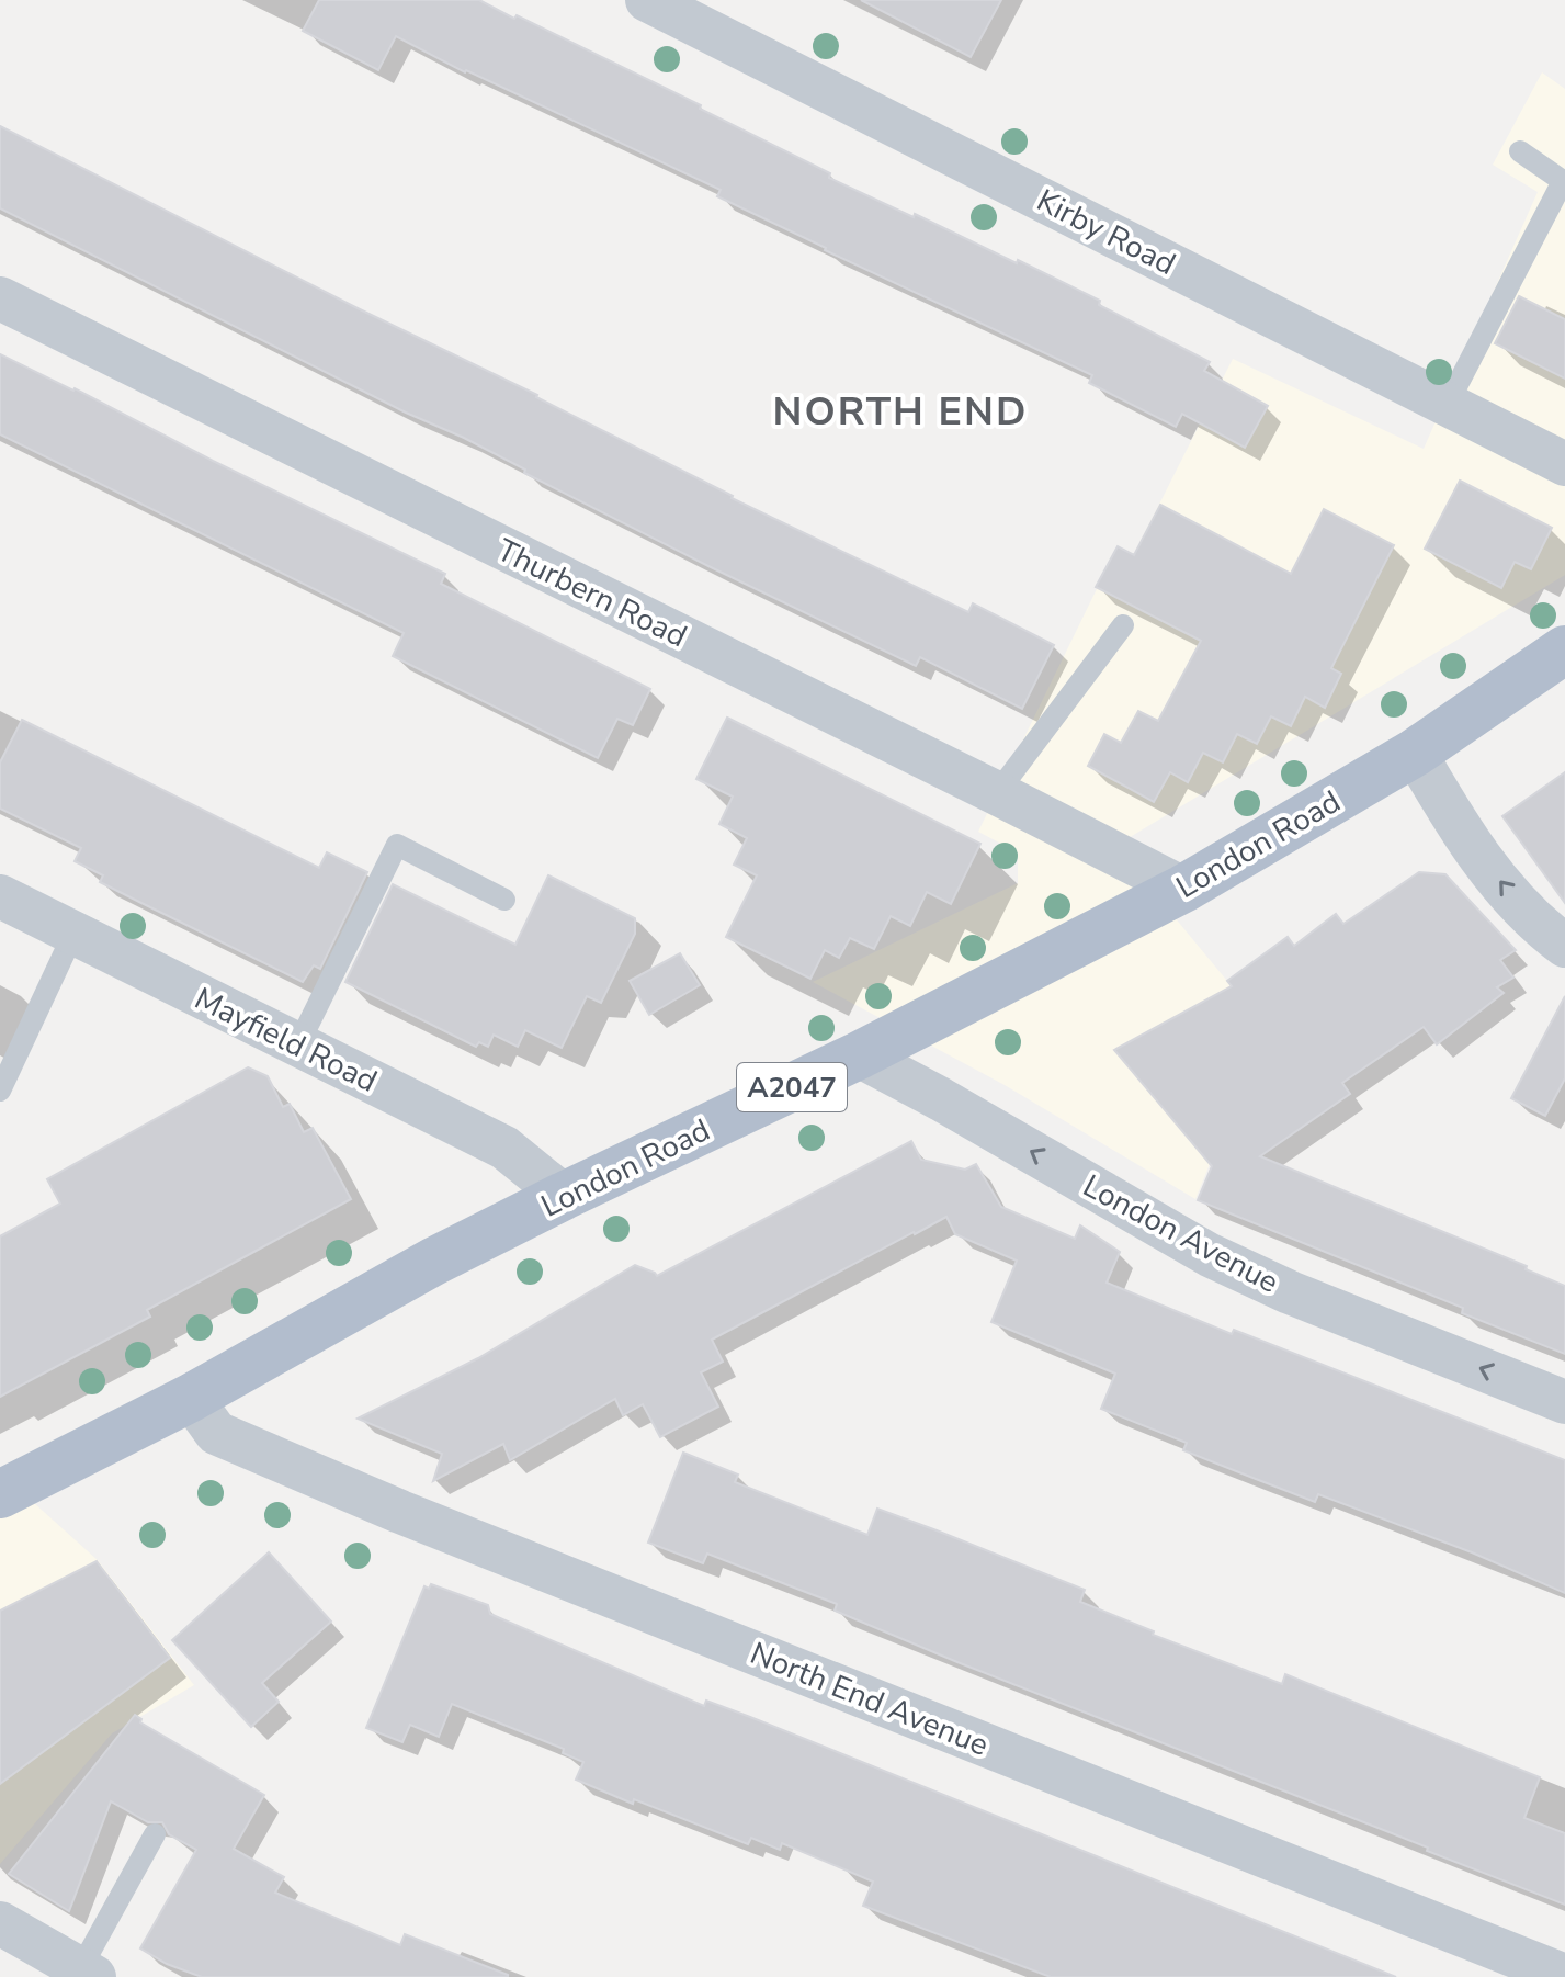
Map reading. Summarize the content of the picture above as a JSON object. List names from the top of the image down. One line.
{"streets":{"main road":["London Road","A2047"],"street":["Kirby Road","Thurbern Road","Mayfield Road","London Avenue","North End Avenue"]},"crossings":[["Thurbern Road","London Road"],["London Road","Mayfield Road"],["London Road","London Avenue"],["London Road","North End Avenue"]],"one_way":["London Avenue"],"districts":["NORTH END"]}
